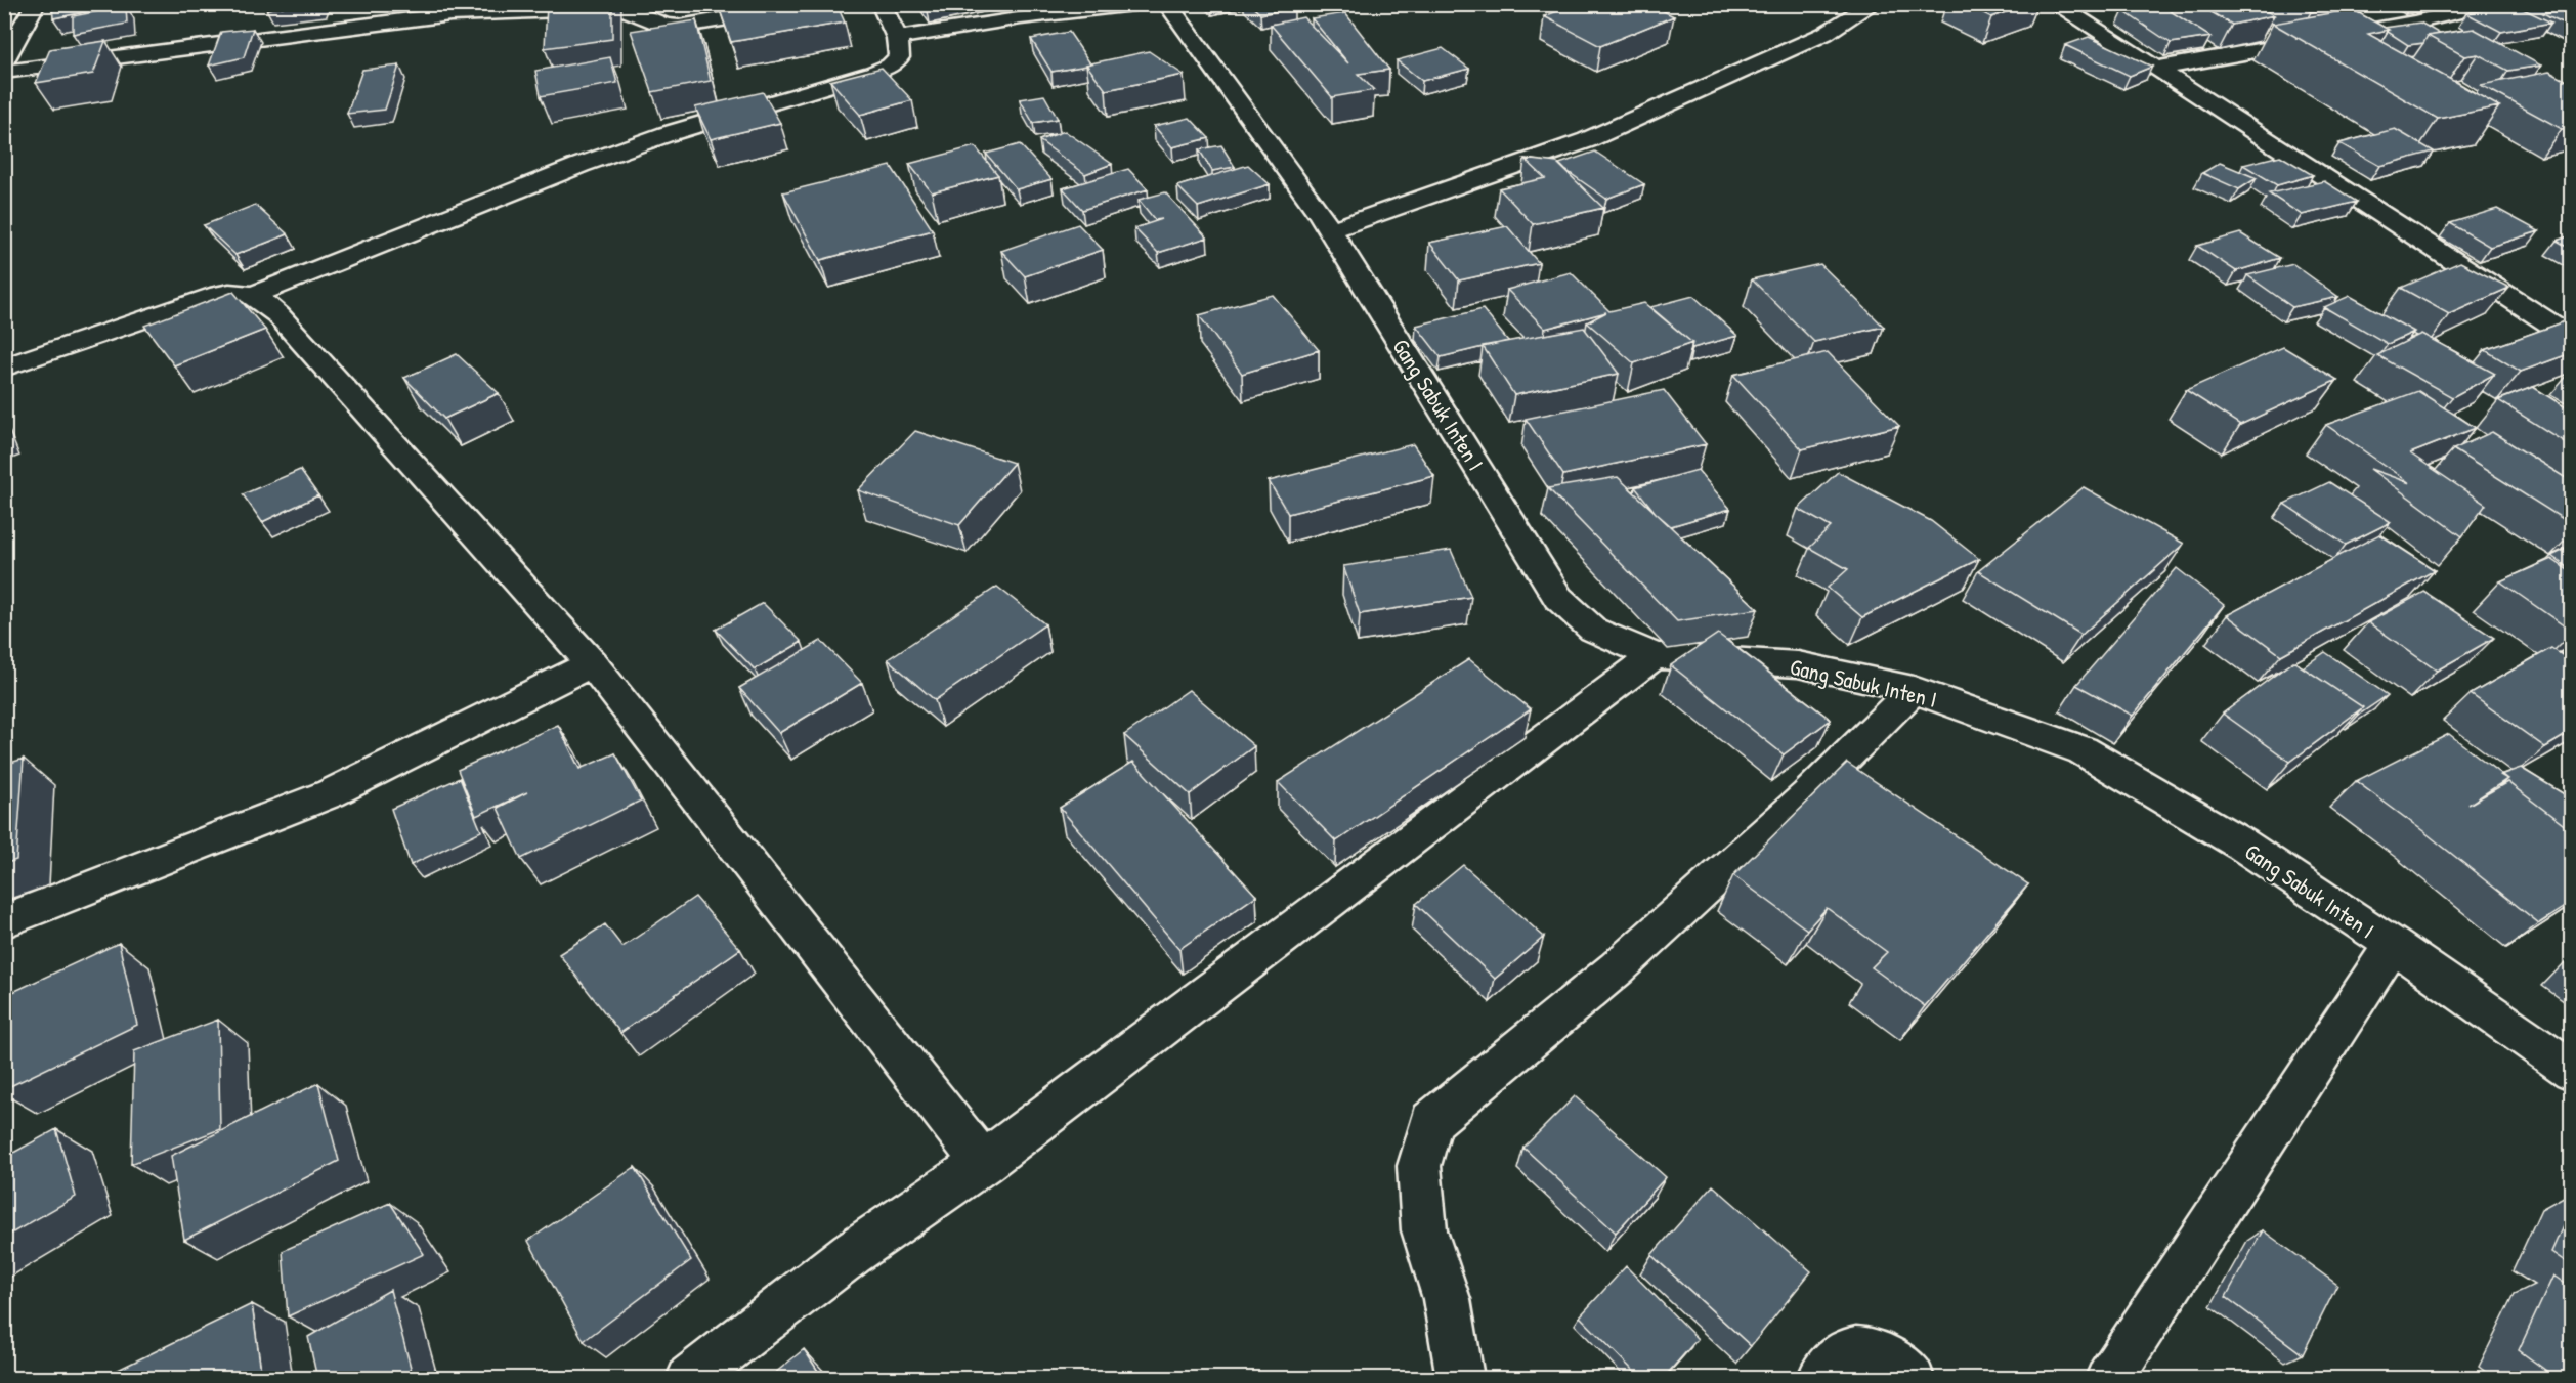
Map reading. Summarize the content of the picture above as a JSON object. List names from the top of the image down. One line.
{"streets":{"street":["Gang Sabuk Inten I"]}}
